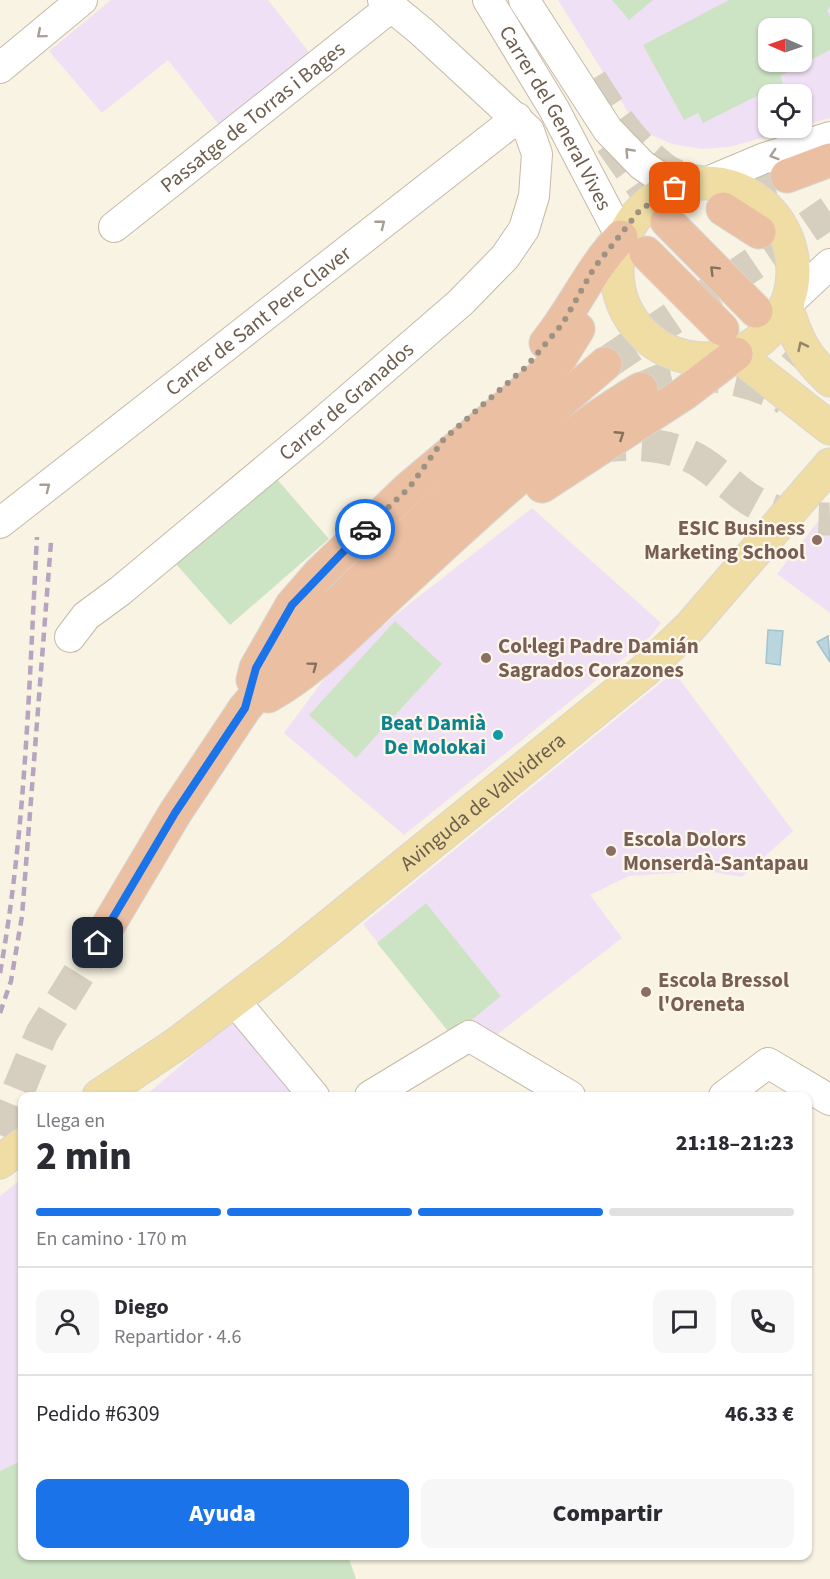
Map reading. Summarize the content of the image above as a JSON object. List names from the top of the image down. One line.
{"streets":{"main road":["Avinguda de Vallvidrera"],"street":["Passatge de Torras i Bages","Carrer del General Vives","Carrer de Sant Pere Claver","Carrer de Granados"]},"crossings":[["Passatge de Torras i Bages","Carrer de Granados"],["Carrer de Sant Pere Claver","Carrer de Granados"]],"one_way":["Carrer de Sant Pere Claver"],"places":["ESIC Business Marketing School","Col·legi Padre Damián Sagrados Corazones","Beat Damià De Molokai","Escola Dolors Monserdà-Santapau","Escola Bressol l'Oreneta"],"north":"left","page":{"heading":["2 min","Llega en","21:18–21:23"],"panel":["Diego","Repartidor · 4.6","Pedido #6309","46.33 €"],"bar":"En camino · 170 m","buttons":["Ayuda","Compartir"]}}
